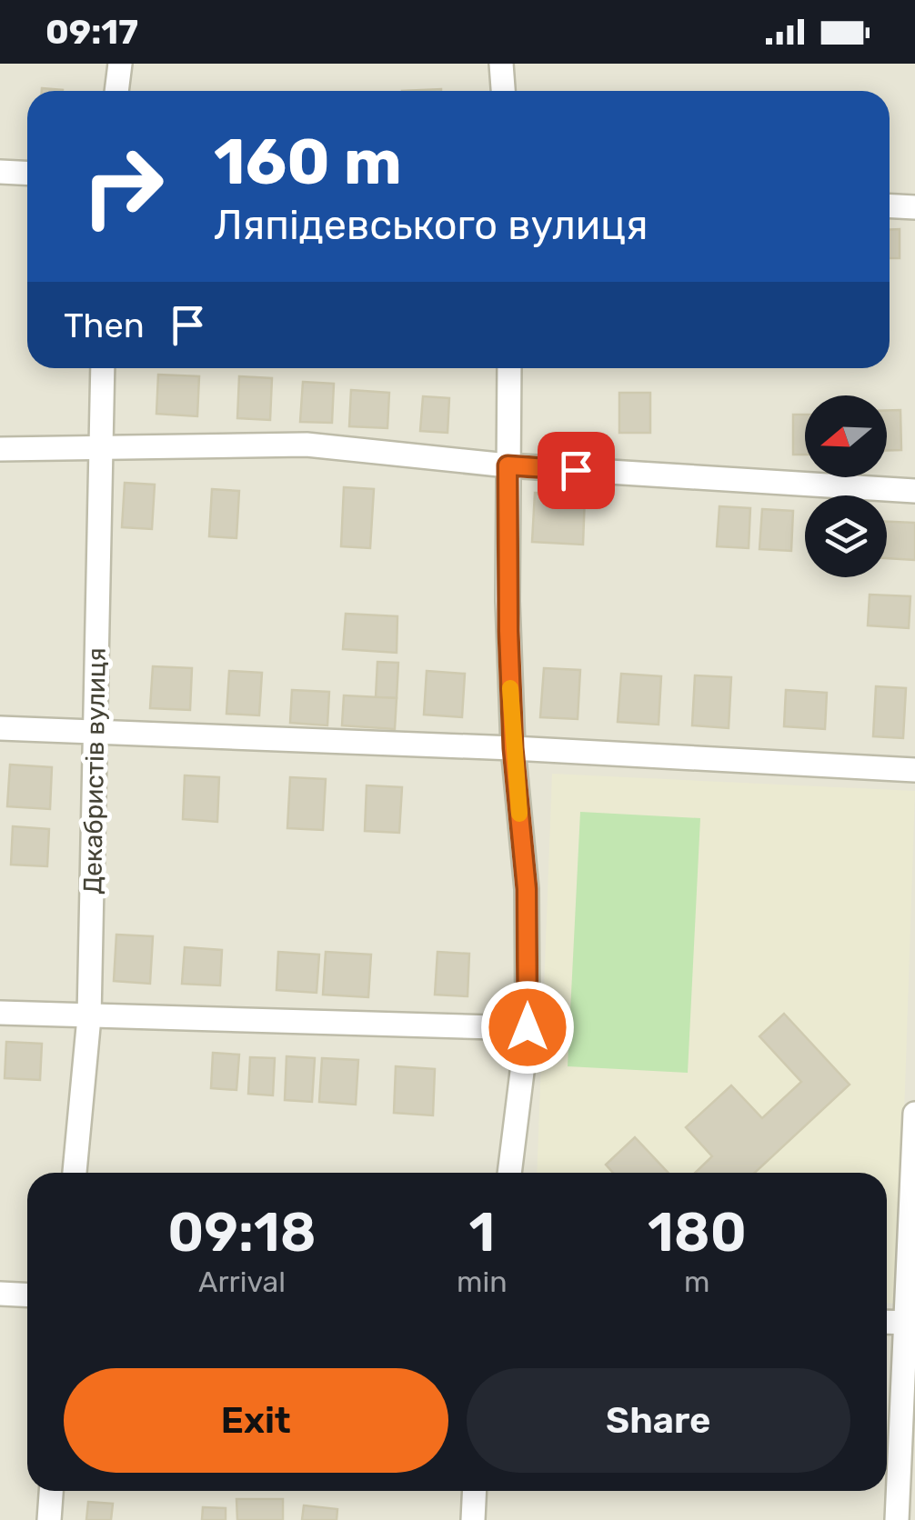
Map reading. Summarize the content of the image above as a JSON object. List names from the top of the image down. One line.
{"streets":{"street":["Декабристів вулиця"]},"north":"left","page":{"status":"09:17","turn":["160 m","Ляпідевського вулиця"],"then":"Then","eta":["09:18","Arrival","1","min","180","m"],"buttons":["Exit","Share"]}}
